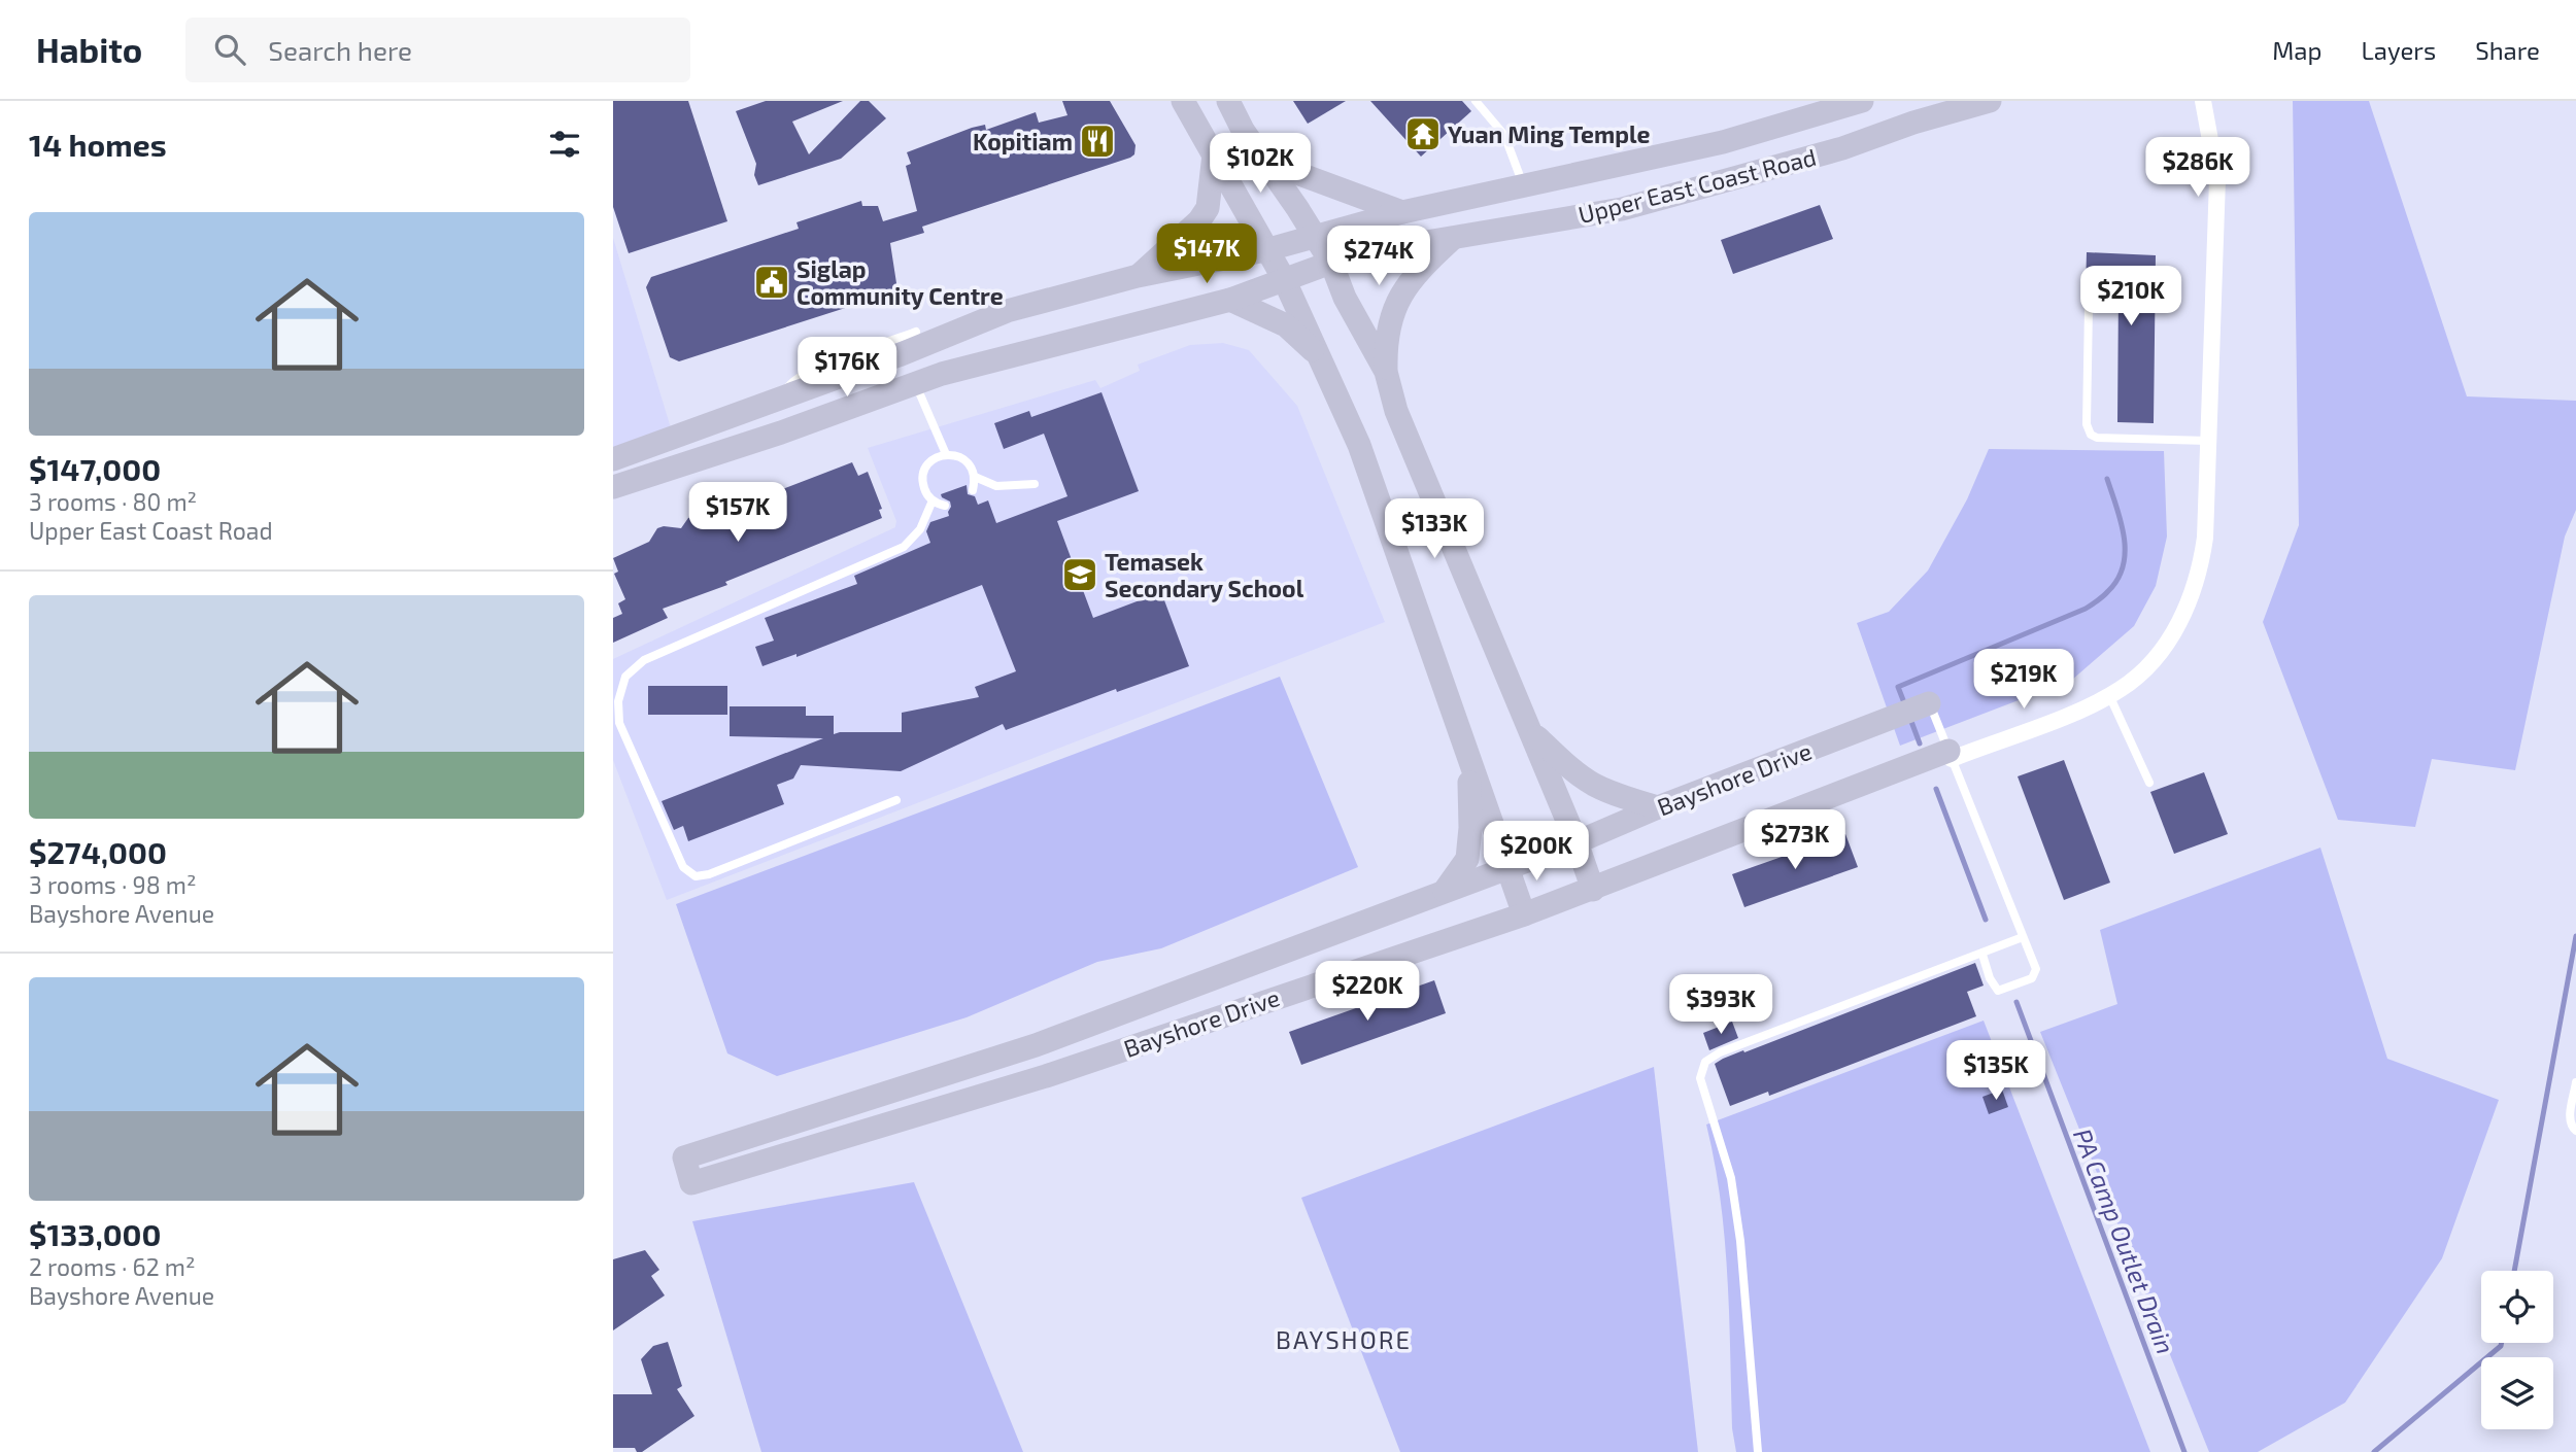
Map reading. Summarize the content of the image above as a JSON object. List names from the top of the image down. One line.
{"streets":{"main road":["Upper East Coast Road","Bayshore Drive"]},"districts":["BAYSHORE"],"water":["PA Camp Outlet Drain"],"places":{"temple":["Yuan Ming Temple"],"restaurant":["Kopitiam"],"public building":["Siglap Community Centre"],"school or university":["Temasek Secondary School"]},"page":{"header":"Habito","search":"Search here","nav":["Map","Layers","Share"],"heading":"14 homes","price":["$102K","$286K","$147K","$274K","$210K","$176K","$157K","$133K","$219K","$273K","$200K","$220K","$393K","$135K"],"list":[{"name":"$147,000","note":"3 rooms · 80 m² · Upper East Coast Road"},{"name":"$274,000","note":"3 rooms · 98 m² · Bayshore Avenue"},{"name":"$133,000","note":"2 rooms · 62 m² · Bayshore Avenue"}]}}
